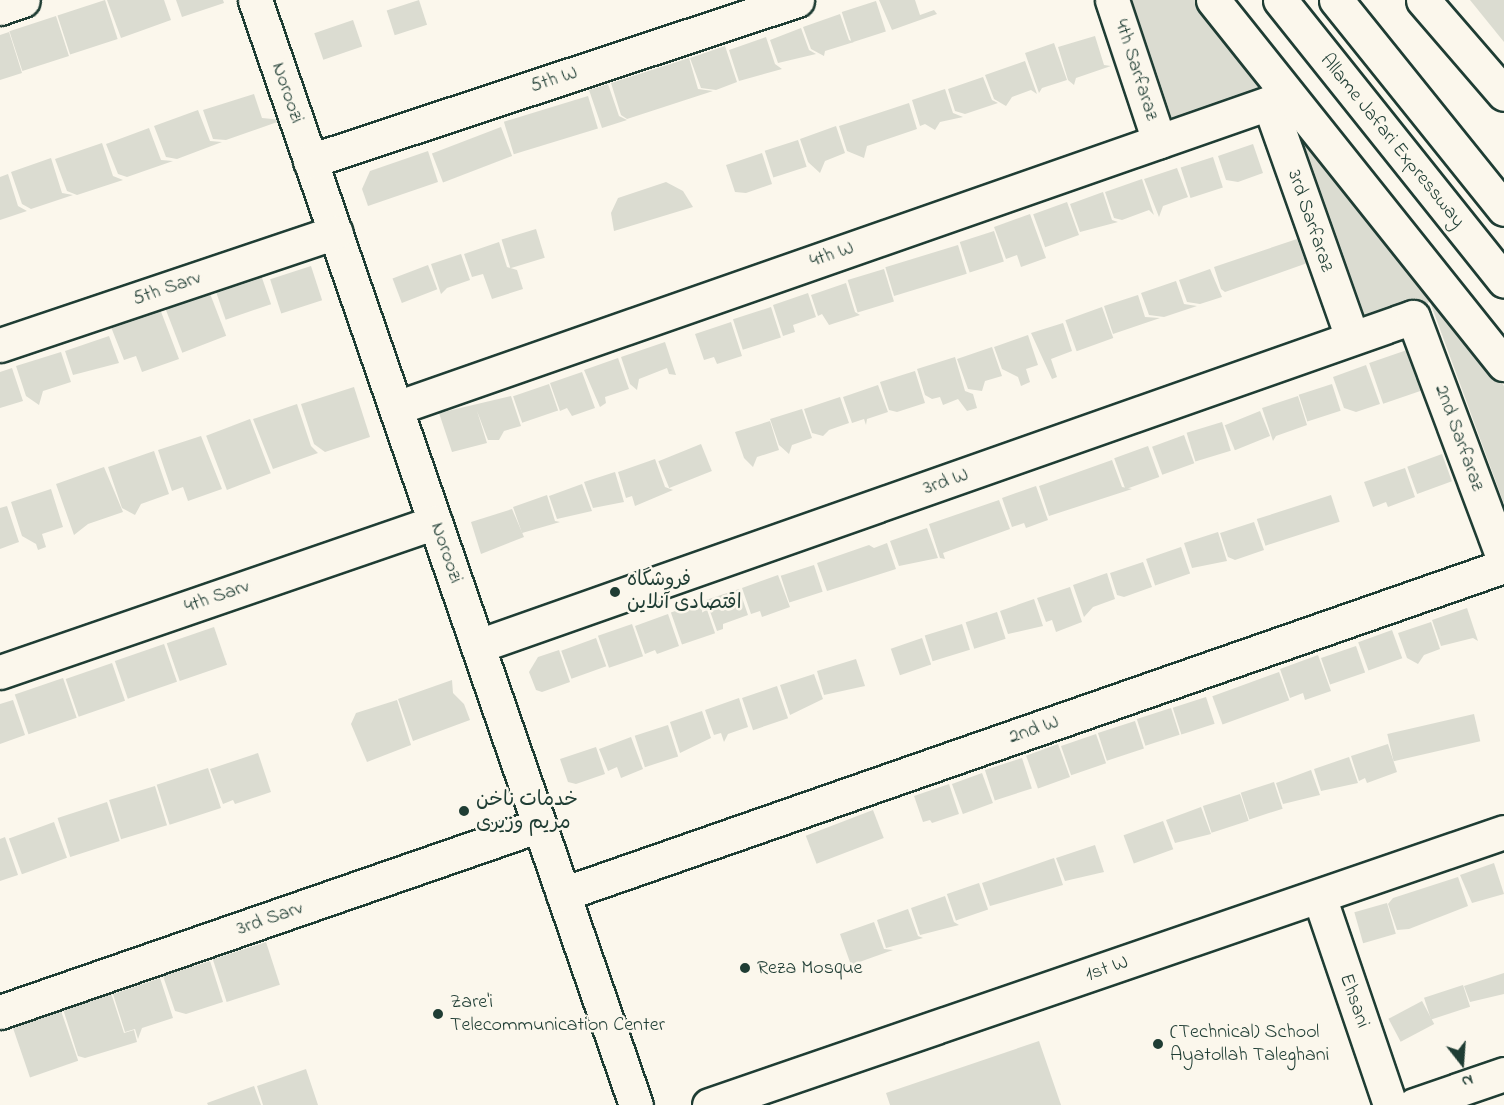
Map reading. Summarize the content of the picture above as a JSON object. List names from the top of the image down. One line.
{"streets":{"main road":["4th Sarfaraz","5th W","Noroozi","Allame Jafari Expressway","3rd Sarfaraz","4th W","5th Sarv","2nd Sarfaraz","3rd W","4th Sarv","2nd W","3rd Sarv","1st W","Ehsani"]},"crossings":[["4th Sarfaraz","4th W"],["5th W","Noroozi"],["Noroozi","4th W"],["Noroozi","5th Sarv"],["Noroozi","3rd W"],["Noroozi","4th Sarv"],["Noroozi","2nd W"],["Noroozi","3rd Sarv"],["3rd Sarfaraz","4th W"],["3rd Sarfaraz","3rd W"],["2nd Sarfaraz","3rd W"],["1st W","Ehsani"]],"places":["فروشگاه اقتصادی آنلاین","خدمات ناخن مریم وزیری","Reza Mosque","Zare'i Telecommunication Center","(Technical) School Ayatollah Taleghani"],"north":"bottom"}
